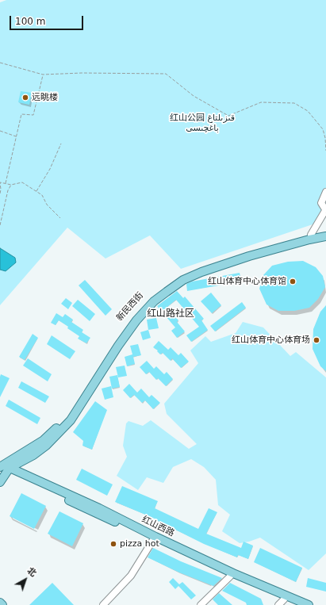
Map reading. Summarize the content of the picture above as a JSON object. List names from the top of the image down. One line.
{"streets":{"main road":["新民西街","红山西路"]},"crossings":[["新民西街","红山西路"]],"districts":["红山路社区"],"parks":["红山公园 قىزىلتاغ باغچىسى"],"places":["远眺楼","红山体育中心体育馆","红山体育中心体育场","pizza hot"],"scale_bar":"100 m","north":"top right"}
